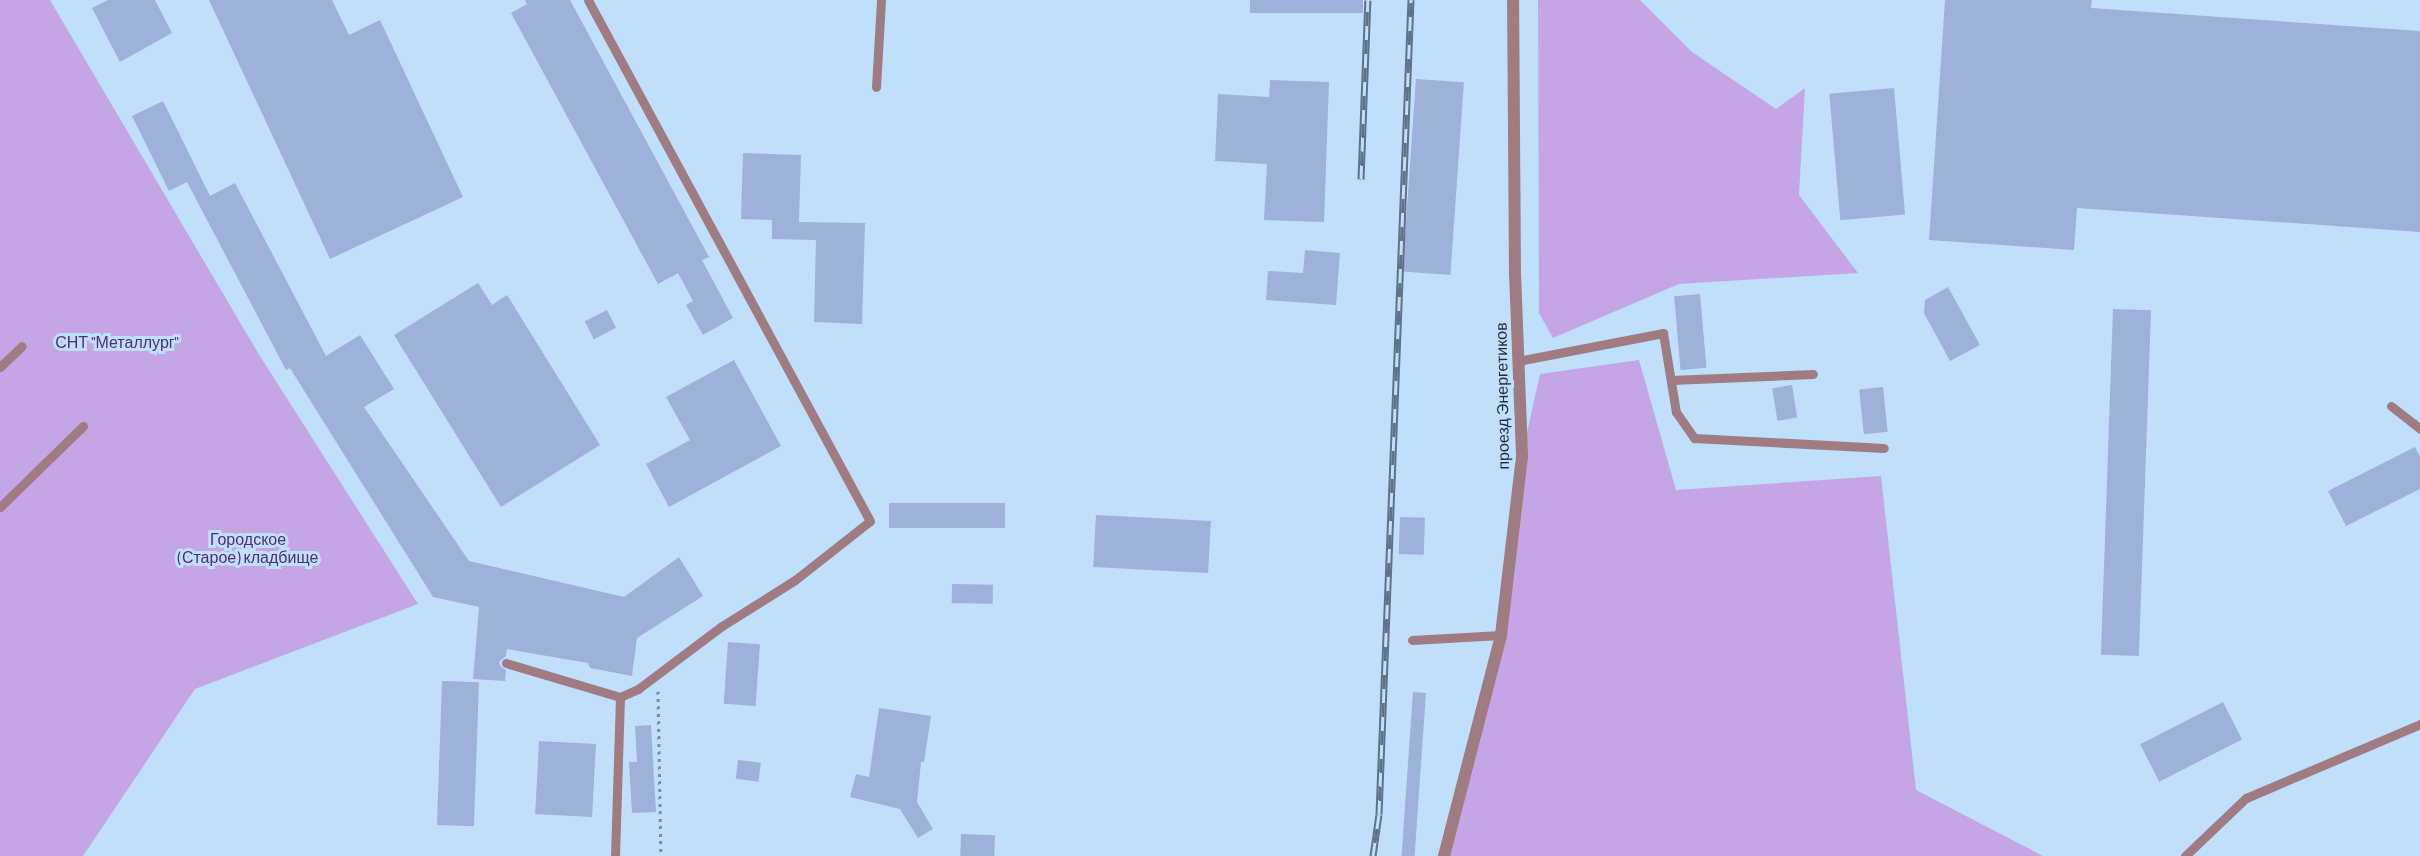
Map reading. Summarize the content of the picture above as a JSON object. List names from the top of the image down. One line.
{"streets":{"street":["проезд Энергетиков"]},"parks":["СНТ \"Металлург\"","Городское (Старое) кладбище"]}
